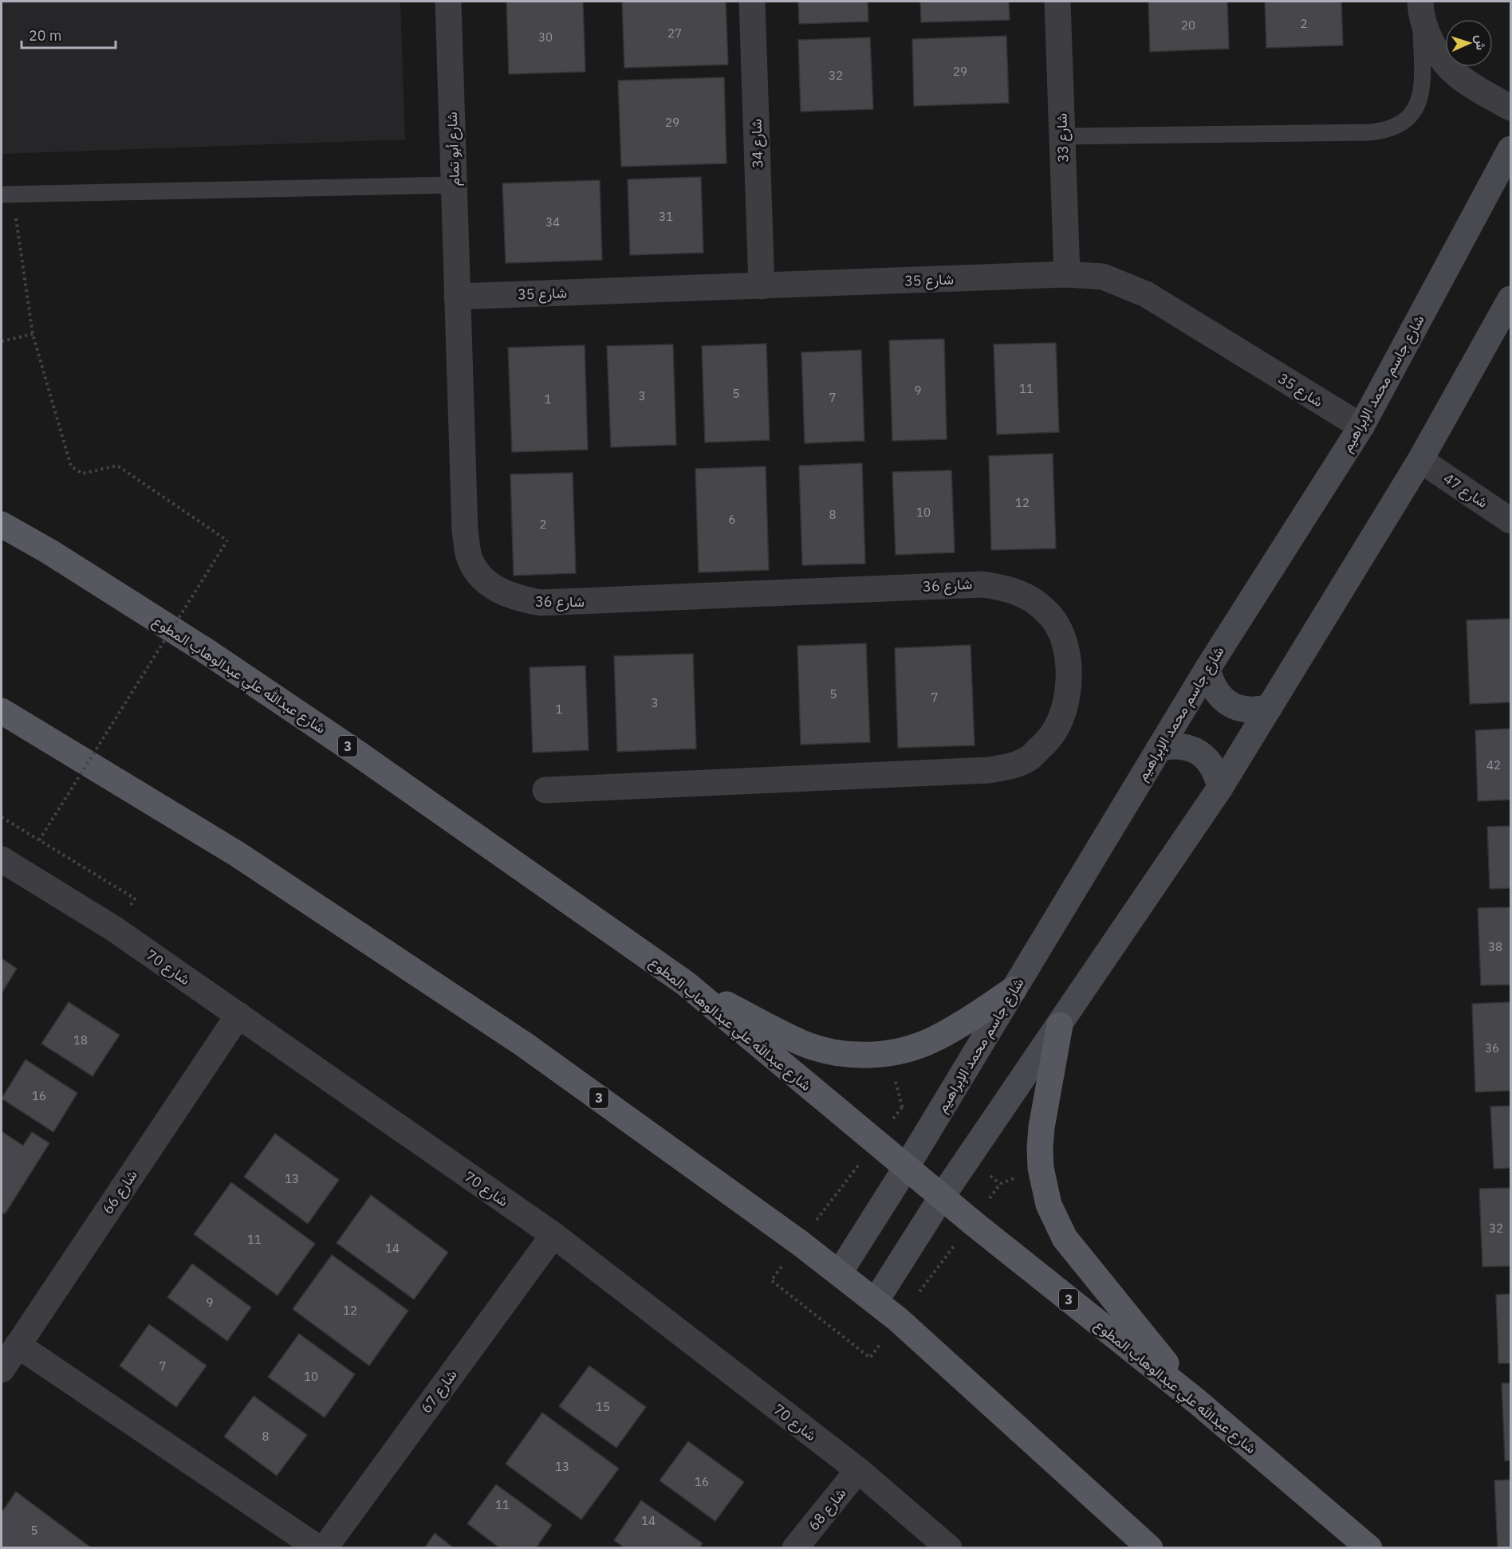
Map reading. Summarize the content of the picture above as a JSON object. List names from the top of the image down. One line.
{"streets":{"main road":["شارع عبدالله علي عبدالوهاب المطوع","3"],"street":["شارع 33","شارع 34","شارع أبو تمام","شارع 35","شارع جاسم محمد الإبراهيم","شارع 47","شارع 36","شارع 70","شارع 66","شارع 67","شارع 68"]},"crossings":[["شارع 33","شارع 35"],["شارع 34","شارع 35"],["شارع أبو تمام","شارع 35"],["شارع أبو تمام","شارع 36"],["شارع 35","شارع جاسم محمد الإبراهيم"],["شارع 35","شارع 36"],["شارع جاسم محمد الإبراهيم","شارع عبدالله علي عبدالوهاب المطوع"],["شارع جاسم محمد الإبراهيم","3"],["شارع 70","شارع 66"],["شارع 70","شارع 67"],["شارع 70","شارع 68"]],"house_numbers":["2","20","27","30","29","32","29","31","34","11","9","5","3","7","1","12","10","8","6","2","5","7","3","1","42","38","18","36","16","13","32","11","14","9","12","7","10","15","8","13","16","11","14","5"],"scale_bar":"20 m","north":"right"}
